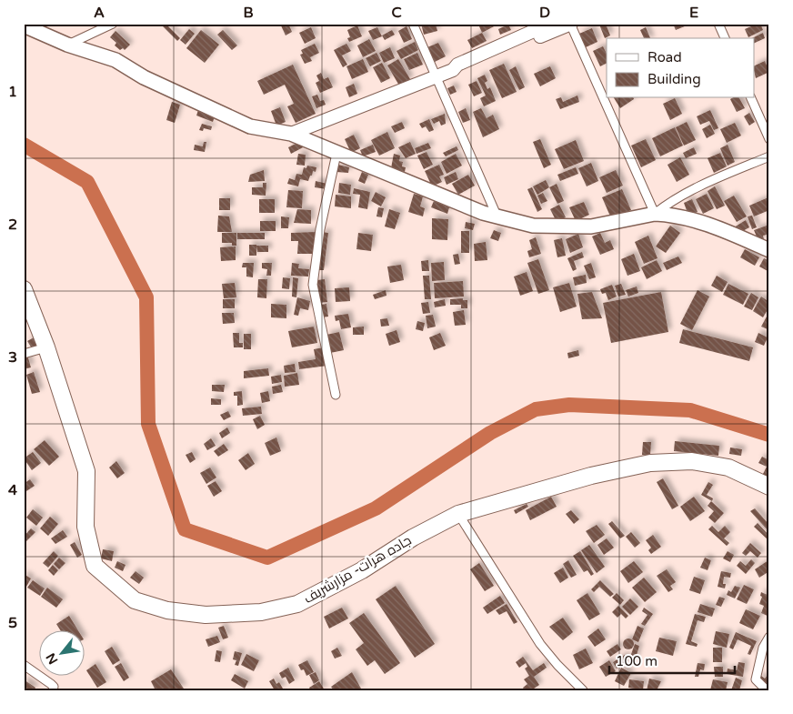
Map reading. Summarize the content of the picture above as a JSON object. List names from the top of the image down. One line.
{"streets":{"highway":["جاده هرات- مزارشریف"]},"legend":["Road","Building"],"scale_bar":"100 m","north":"bottom left","grid":{"columns":["A","B","C","D","E"],"rows":["1","2","3","4","5"]}}
